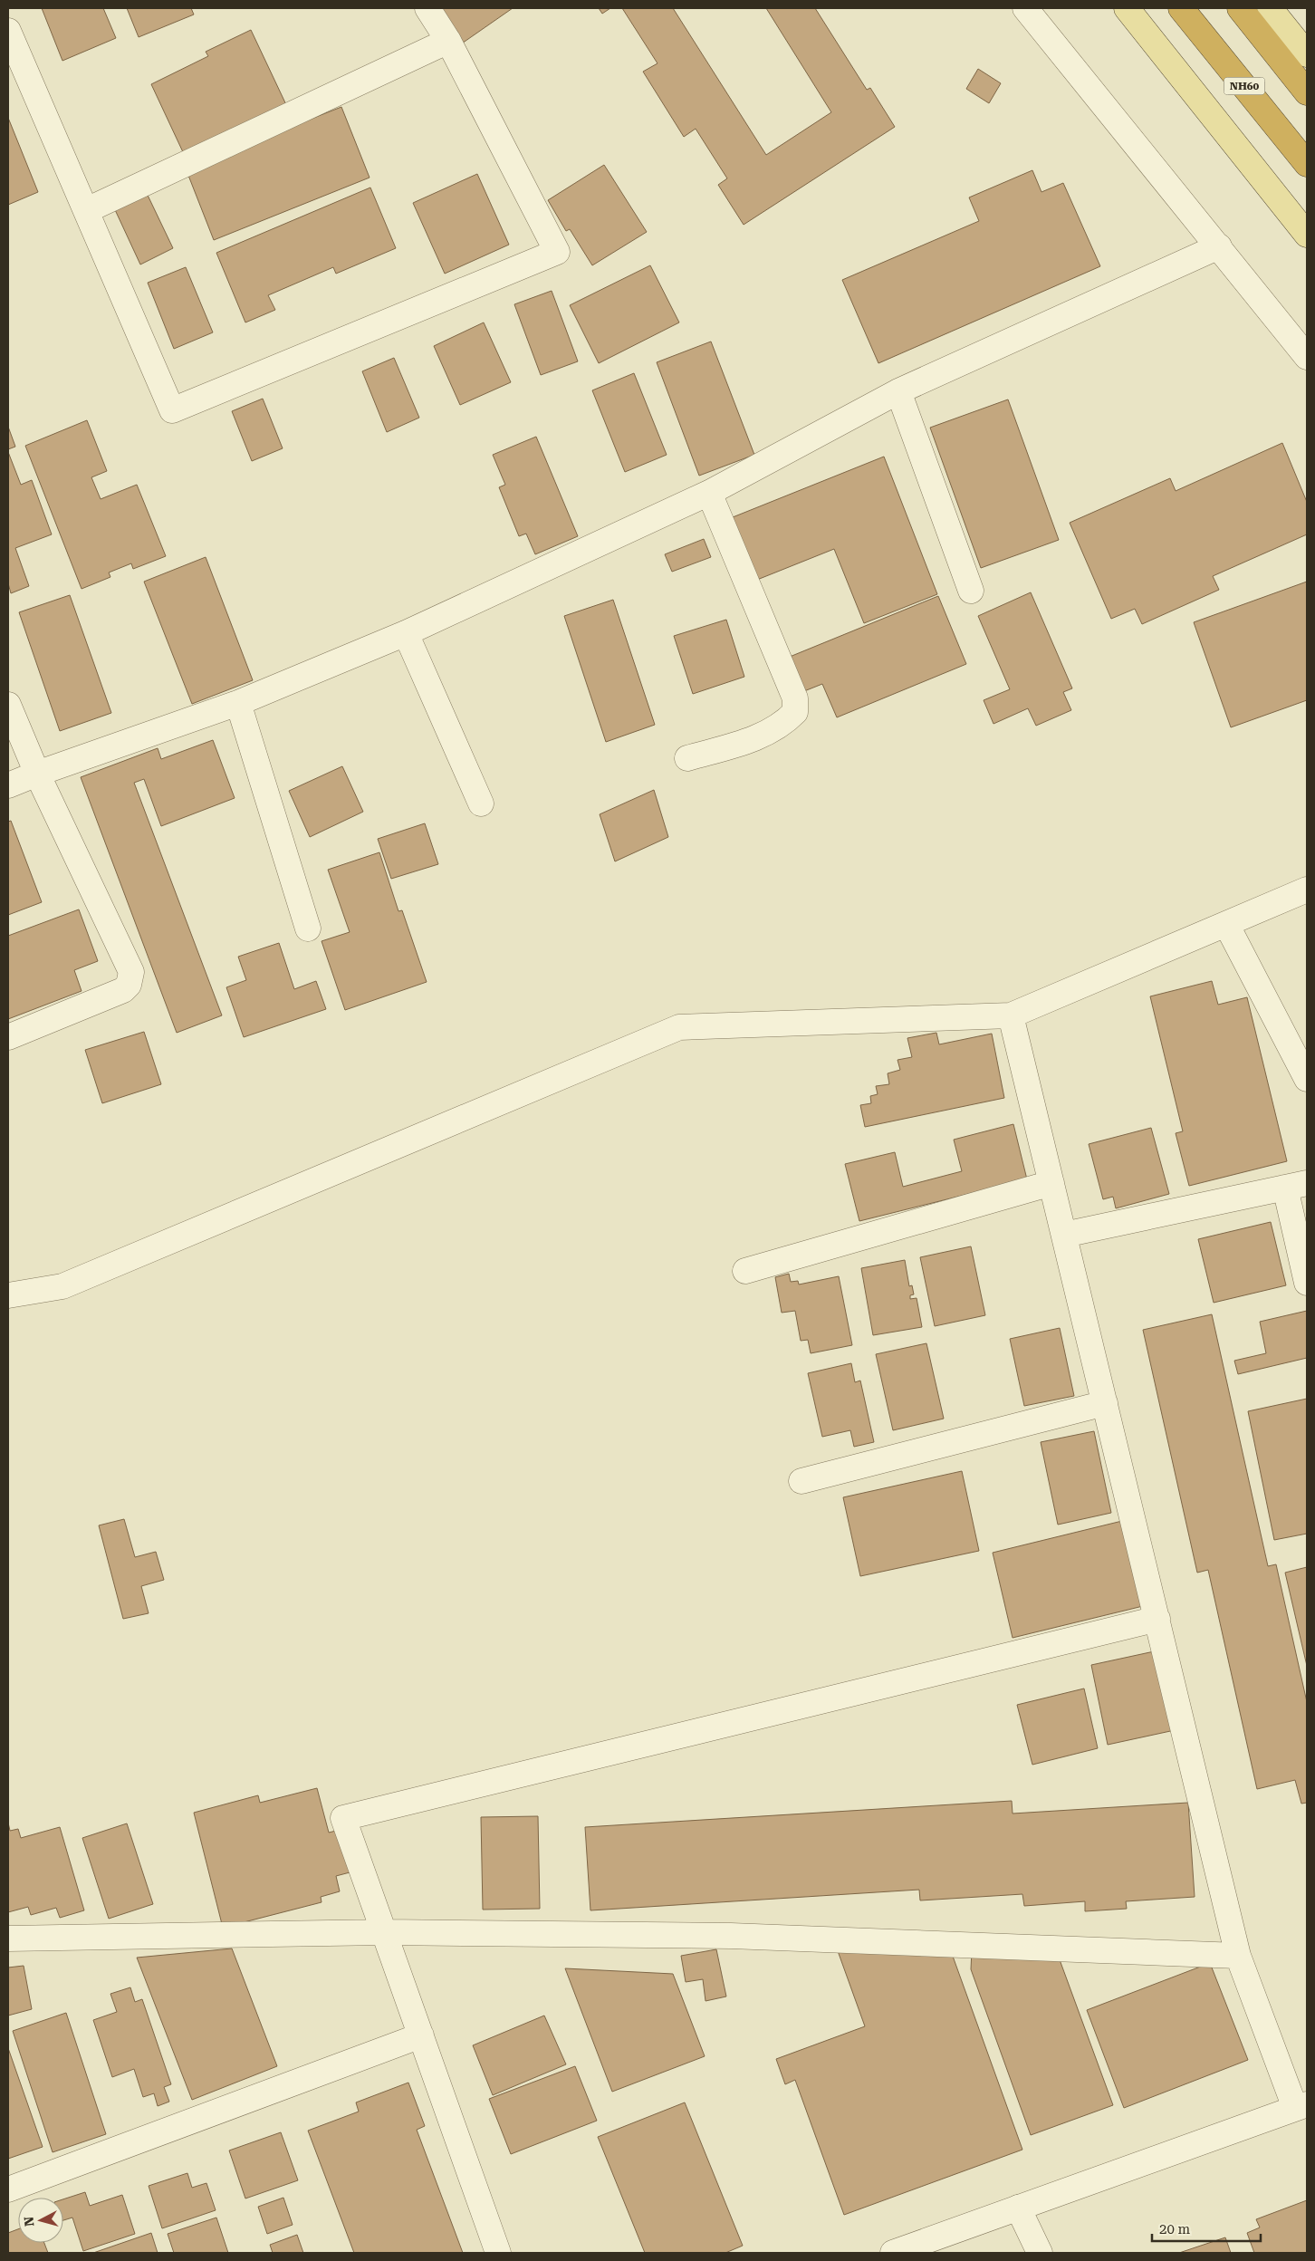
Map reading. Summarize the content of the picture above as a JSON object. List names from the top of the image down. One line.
{"streets":{"highway":["NH60"]},"scale_bar":"20 m","north":"left"}
